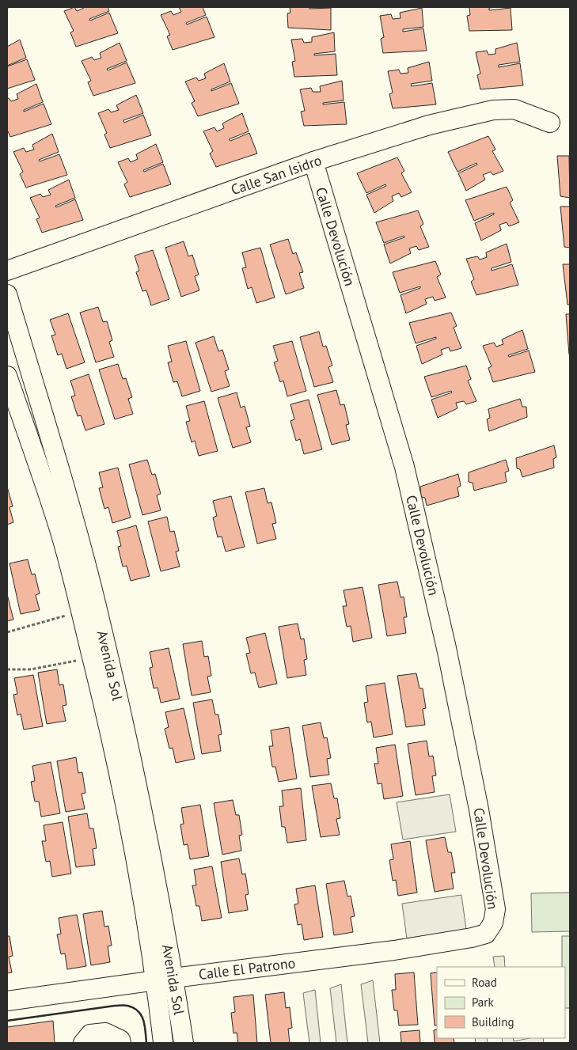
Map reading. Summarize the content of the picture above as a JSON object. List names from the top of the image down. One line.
{"streets":{"street":["Calle San Isidro","Calle Devolución","Avenida Sol","Calle El Patrono"]},"crossings":[["Calle San Isidro","Calle Devolución"],["Calle Devolución","Calle El Patrono"],["Avenida Sol","Calle El Patrono"]],"legend":["Road","Park","Building"]}
